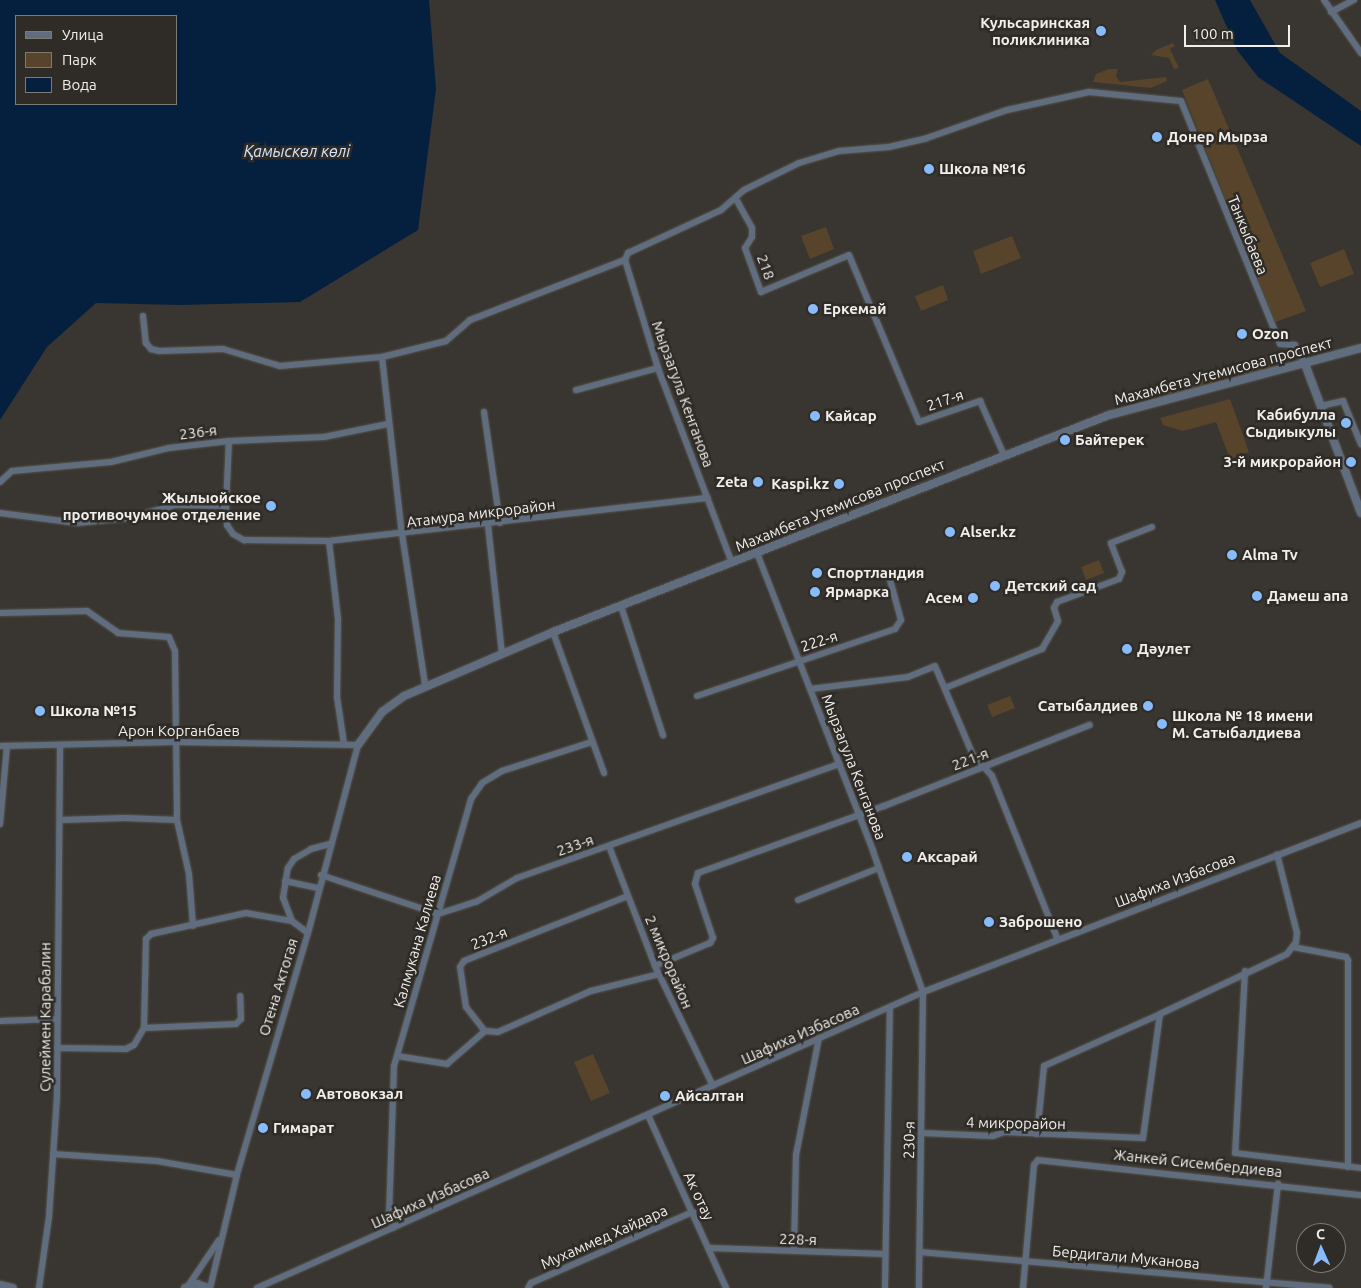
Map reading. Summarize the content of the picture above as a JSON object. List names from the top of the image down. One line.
{"streets":{"street":["Танкыбаева","218","Махамбета Утемисова проспект","Мырзагула Кенганова","217-я","236-я","Атамура микрорайон","222-я","Арон Корганбаев","221-я","233-я","Шафиха Избасова","232-я","Калмукана Калиева","2 микрорайон","Отена Актогая","Сулеймен Карабалин","4 микрорайон","230-я","Жанкей Сисембердиева","Ак отау","Мухаммед Хайдара","228-я","Бердигали Муканова"]},"crossings":[["Танкыбаева","218"],["Танкыбаева","Махамбета Утемисова проспект"],["218","217-я"],["Махамбета Утемисова проспект","Мырзагула Кенганова"],["Махамбета Утемисова проспект","217-я"],["Махамбета Утемисова проспект","Арон Корганбаев"],["Махамбета Утемисова проспект","Отена Актогая"],["Мырзагула Кенганова","Атамура микрорайон"],["Мырзагула Кенганова","222-я"],["Мырзагула Кенганова","221-я"],["Мырзагула Кенганова","233-я"],["Мырзагула Кенганова","Шафиха Избасова"],["Мырзагула Кенганова","230-я"],["Арон Корганбаев","Отена Актогая"],["Арон Корганбаев","Сулеймен Карабалин"],["233-я","Калмукана Калиева"],["233-я","2 микрорайон"],["Шафиха Избасова","Калмукана Калиева"],["Шафиха Избасова","2 микрорайон"],["Шафиха Избасова","230-я"],["Шафиха Избасова","Ак отау"],["232-я","2 микрорайон"],["4 микрорайон","230-я"],["230-я","228-я"],["230-я","Бердигали Муканова"],["Жанкей Сисембердиева","Бердигали Муканова"],["Ак отау","Мухаммед Хайдара"],["Ак отау","228-я"]],"water":["Қамыскөл көлі"],"places":["Кульсаринская поликлиника","Донер Мырза","Школа №16","Еркемай","Ozon","Кайсар","Кабибулла Сыдиыкулы","Байтерек","3-й микрорайон","Zeta","Kaspi.kz","Жылыойское противочумное отделение","Alser.kz","Alma Tv","Спортландия","Детский сад","Ярмарка","Дамеш апа","Асем","Дәулет","Сатыбалдиев","Школа №15","Школа № 18 имени М. Сатыбалдиева","Аксарай","Заброшено","Автовокзал","Айсалтан","Гимарат"],"legend":["Улица","Парк","Вода"],"scale_bar":"100 m","north":"top"}
